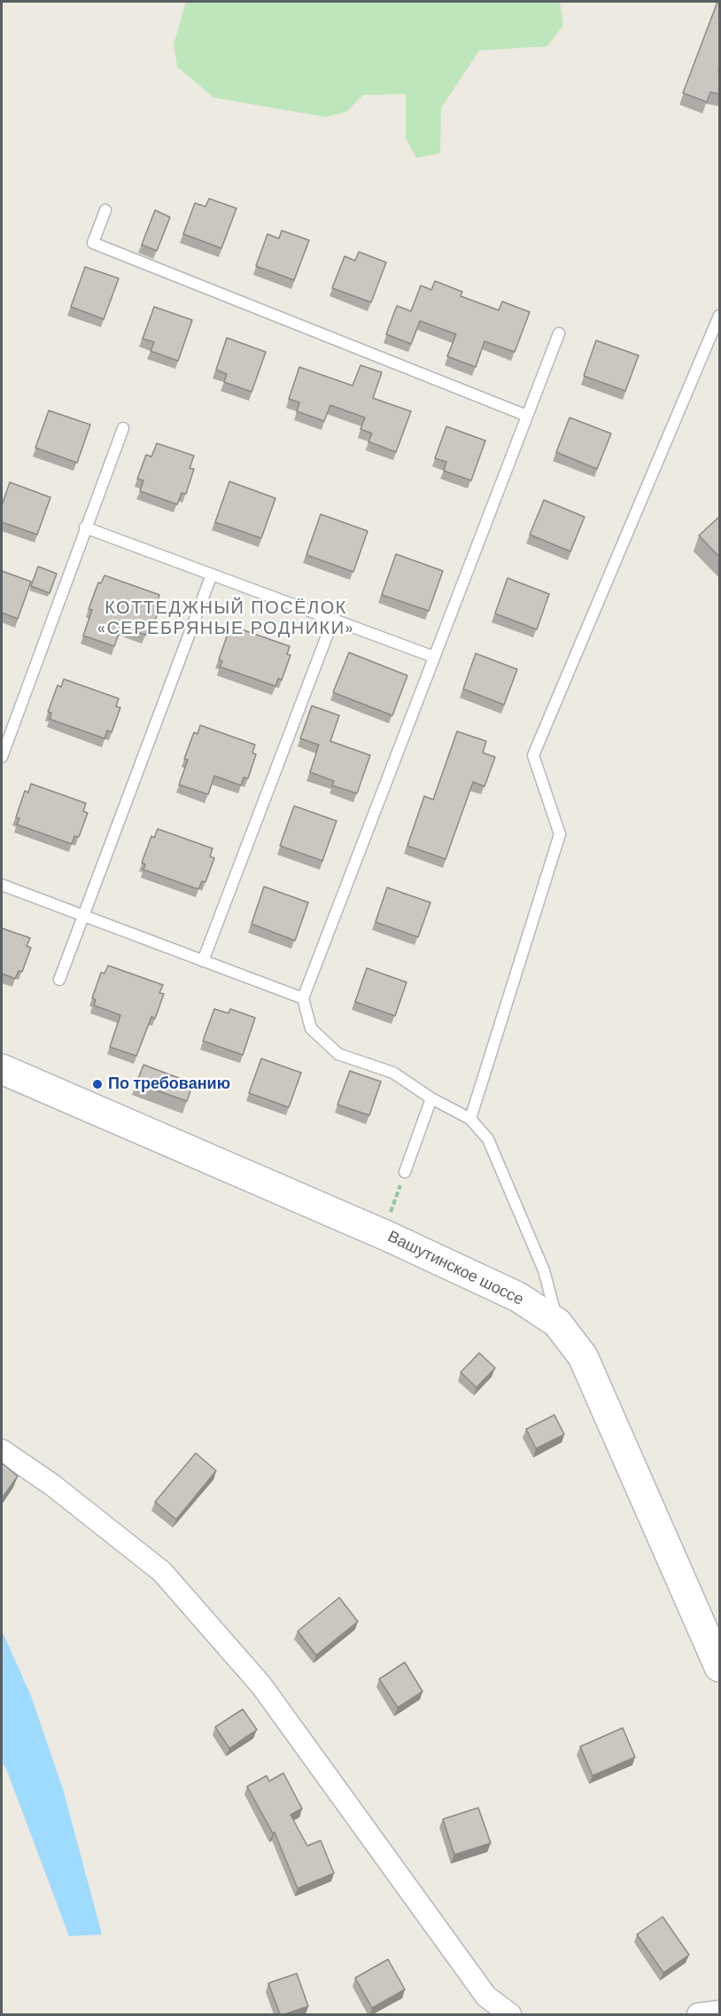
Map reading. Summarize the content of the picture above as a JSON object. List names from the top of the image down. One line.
{"streets":{"street":["Вашутинское шоссе"]},"districts":["КОТТЕДЖНЫЙ ПОСЁЛОК «СЕРЕБРЯНЫЕ РОДНИКИ»"],"places":["По требованию"]}
